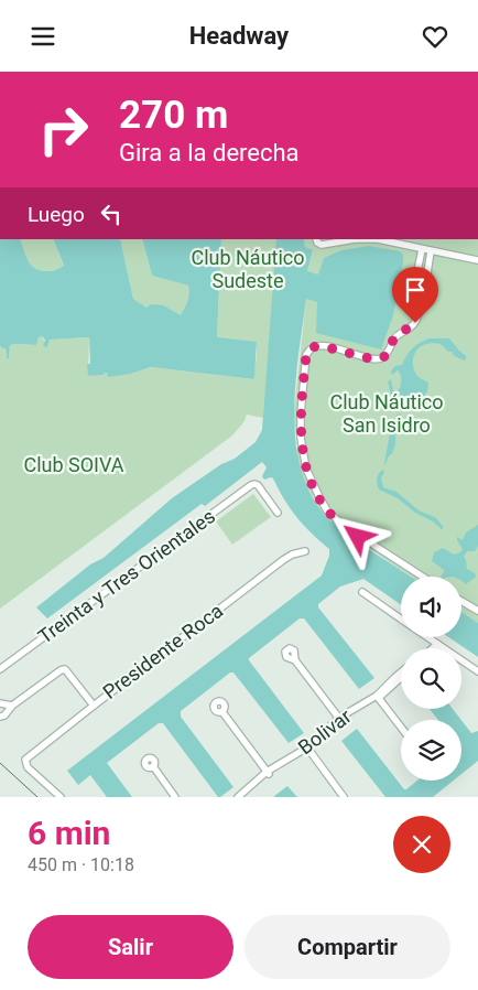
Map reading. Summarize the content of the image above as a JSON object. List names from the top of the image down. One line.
{"streets":{"street":["Treinta y Tres Orientales","Presidente Roca","Bolivar"]},"parks":["Club Náutico Sudeste","Club Náutico San Isidro","Club SOIVA"],"page":{"header":"Headway","turn":["270 m","Gira a la derecha"],"then":"Luego","heading":["6 min","450 m · 10:18"],"buttons":["Salir","Compartir"]}}
